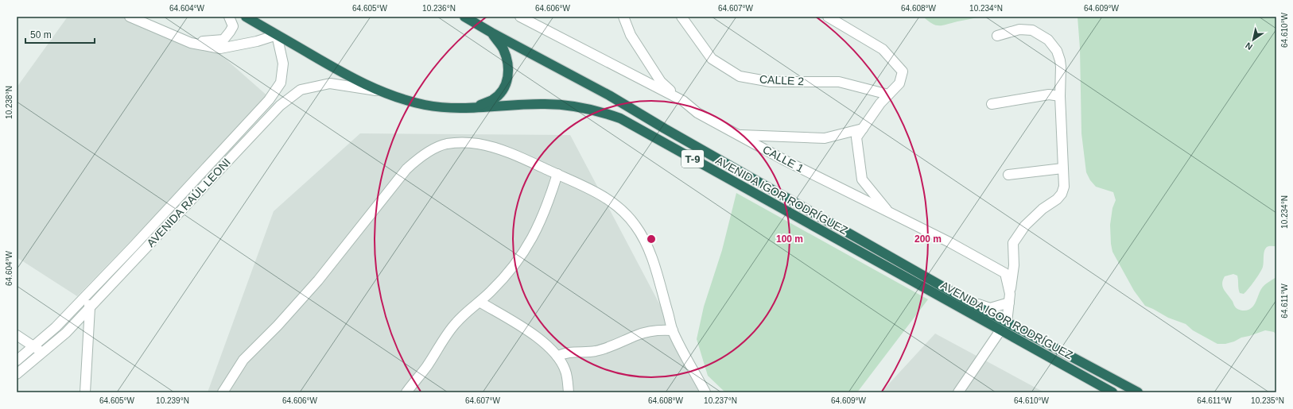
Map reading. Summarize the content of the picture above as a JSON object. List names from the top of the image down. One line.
{"streets":{"highway":["T-9","AVENIDA IGOR RODRÍGUEZ"],"street":["CALLE 2","CALLE 1","AVENIDA RAÚL LEONI"]},"crossings":[["T-9","AVENIDA IGOR RODRÍGUEZ"],["CALLE 1","AVENIDA IGOR RODRÍGUEZ"],["AVENIDA IGOR RODRÍGUEZ","AVENIDA RAÚL LEONI"]],"scale_bar":"50 m","north":"bottom left","coordinates":["64.604°W","64.605°W","10.236°N","64.606°W","64.607°W","64.608°W","10.234°N","64.609°W","64.610°W","10.238°N","64.611°W","10.239°N","10.237°N","10.235°N"],"rings":["100 m","200 m"]}
